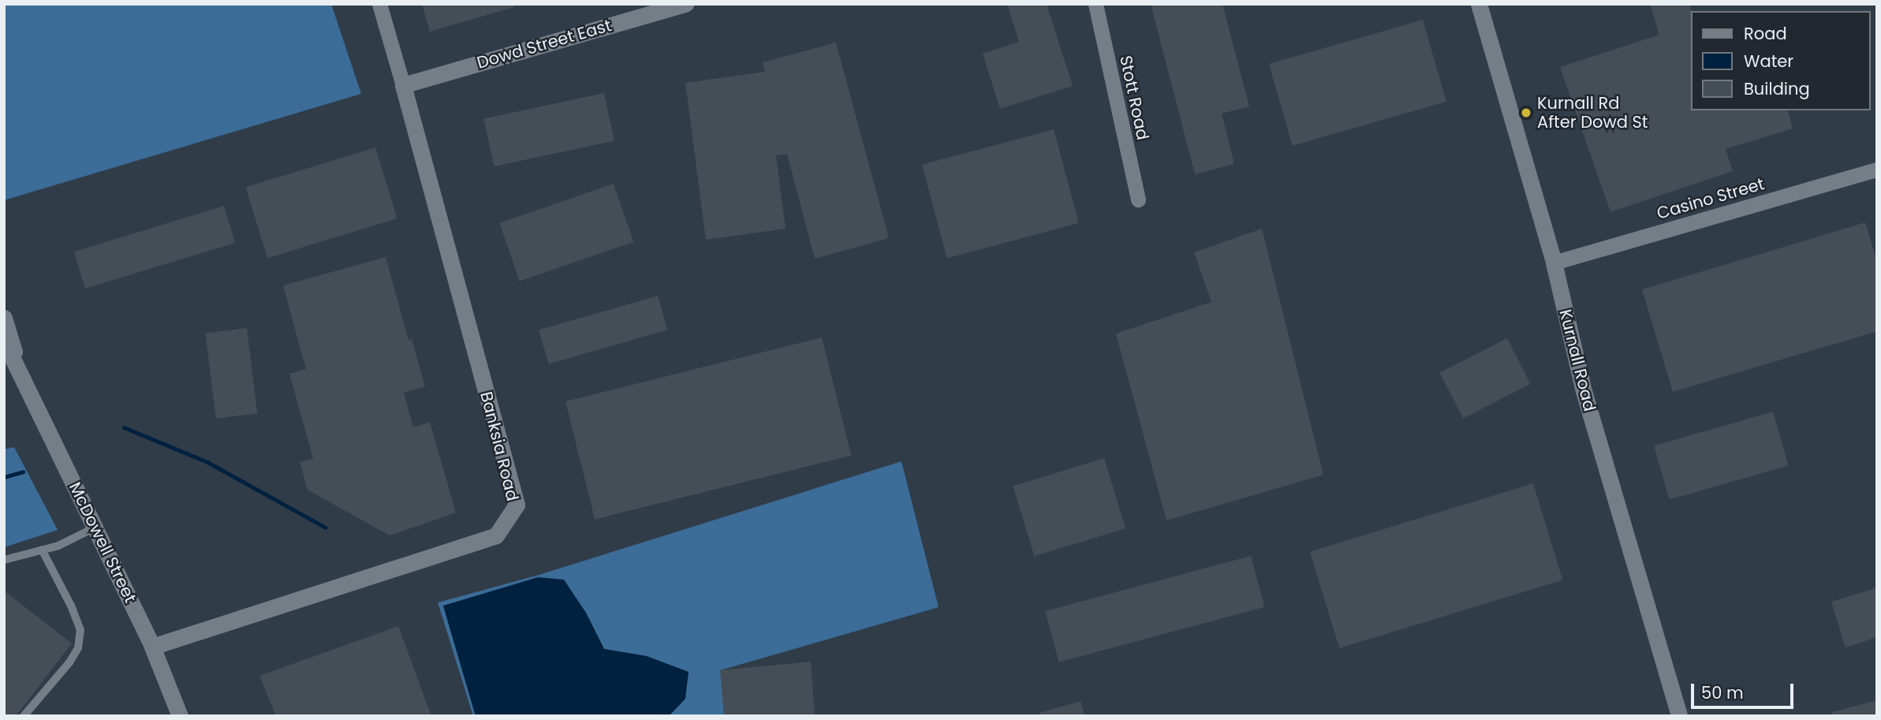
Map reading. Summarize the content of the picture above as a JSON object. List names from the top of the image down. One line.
{"streets":{"street":["Dowd Street East","Stott Road","Casino Street","Kurnall Road","Banksia Road","McDowell Street"]},"crossings":[["Dowd Street East","Banksia Road"],["Casino Street","Kurnall Road"],["Banksia Road","McDowell Street"]],"places":["Kurnall Rd After Dowd St"],"legend":["Road","Water","Building"],"scale_bar":"50 m"}
